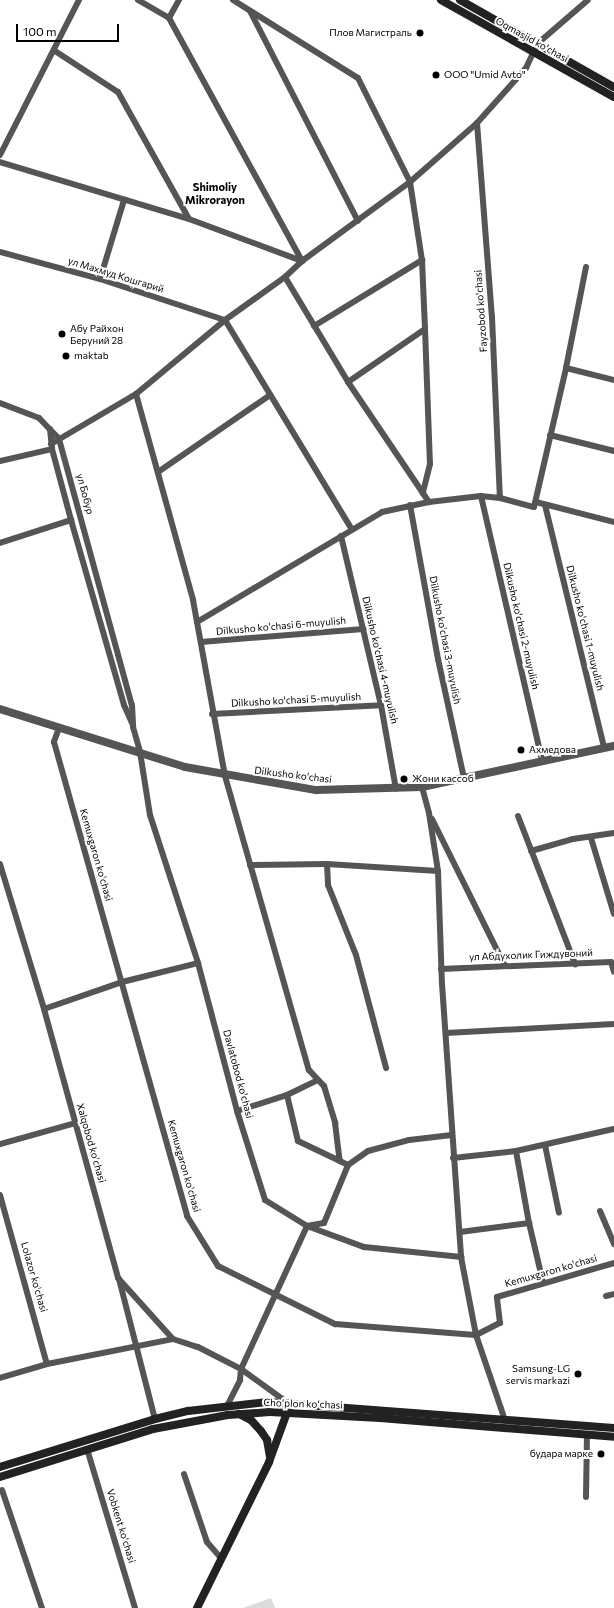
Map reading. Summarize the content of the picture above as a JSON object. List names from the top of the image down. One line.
{"streets":{"main road":["Oqmasjid ko'chasi","Choʻplon koʻchasi"],"street":["ул Махмуд Кошгарий","Fayzobod ko'chasi","ул Бобур","Dilkusho ko'chasi 6-muyulish","Dilkusho ko'chasi 2-muyulish","Dilkusho ko'chasi 1-muyulish","Dilkusho ko'chasi 3-muyulish","Dilkusho ko'chasi 4-muyulish","Dilkusho ko'chasi 5-muyulish","Dilkusho ko'chasi","Kemuxgaron ko'chasi","ул Абдухолик Гиждувоний","Davlatobod ko'chasi","Xalqobod ko'chasi","Lolazor ko'chasi","Vobkent koʻchasi"]},"crossings":[["ул Бобур","Dilkusho ko'chasi"],["ул Бобур","Davlatobod ko'chasi"],["Dilkusho ko'chasi 6-muyulish","Dilkusho ko'chasi 4-muyulish"],["Dilkusho ko'chasi 2-muyulish","Dilkusho ko'chasi"],["Dilkusho ko'chasi 1-muyulish","Dilkusho ko'chasi"],["Dilkusho ko'chasi 3-muyulish","Dilkusho ko'chasi"],["Dilkusho ko'chasi 4-muyulish","Dilkusho ko'chasi 5-muyulish"],["Dilkusho ko'chasi 4-muyulish","Dilkusho ko'chasi"],["Dilkusho ko'chasi","Kemuxgaron ko'chasi"],["Dilkusho ko'chasi","Davlatobod ko'chasi"],["Xalqobod ko'chasi","Choʻplon koʻchasi"],["Choʻplon koʻchasi","Vobkent koʻchasi"]],"districts":["Shimoliy Mikrorayon"],"places":["Плов Магистраль","ООО \"Umid Avto\"","Абу Райхон Беруний 28","maktab","Ахмедова","Жони кассоб","Samsung-LG servis markazi","будара марке"],"scale_bar":"100 m"}
